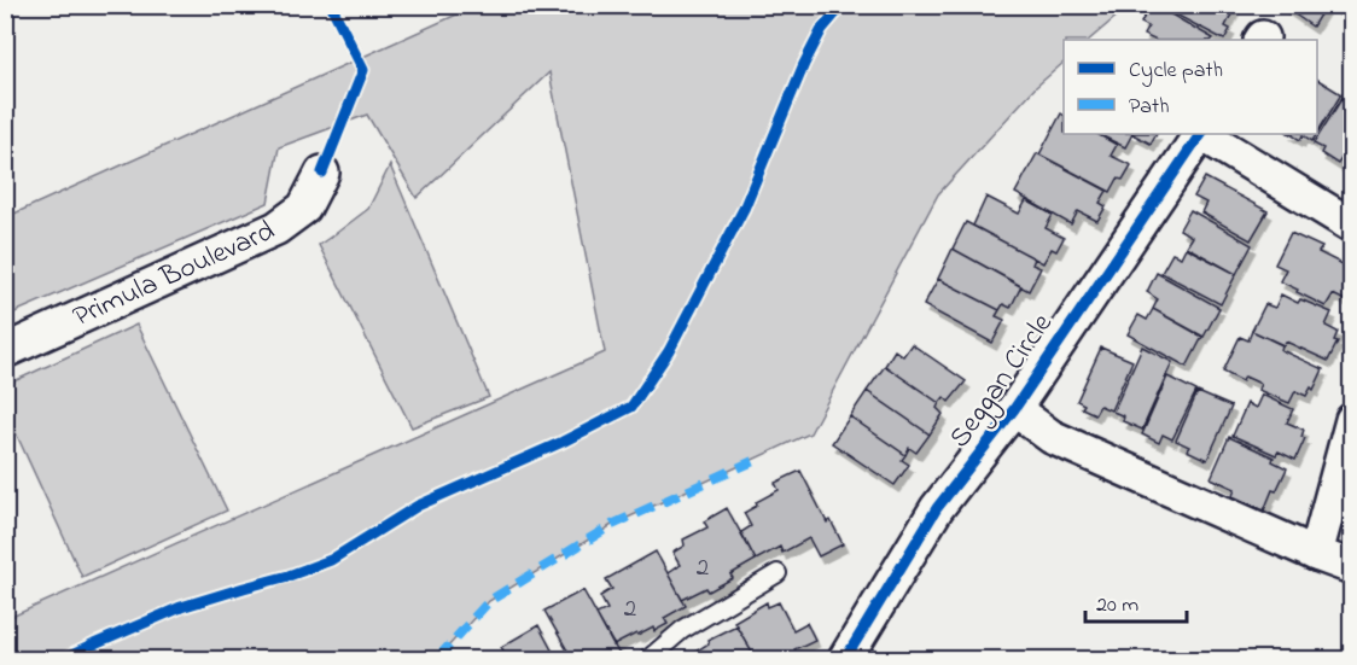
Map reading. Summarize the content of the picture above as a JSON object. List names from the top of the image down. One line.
{"streets":{"street":["Primula Boulevard","Seggan Circle"]},"house_numbers":["2","2"],"legend":["Cycle path","Path"],"scale_bar":"20 m"}
